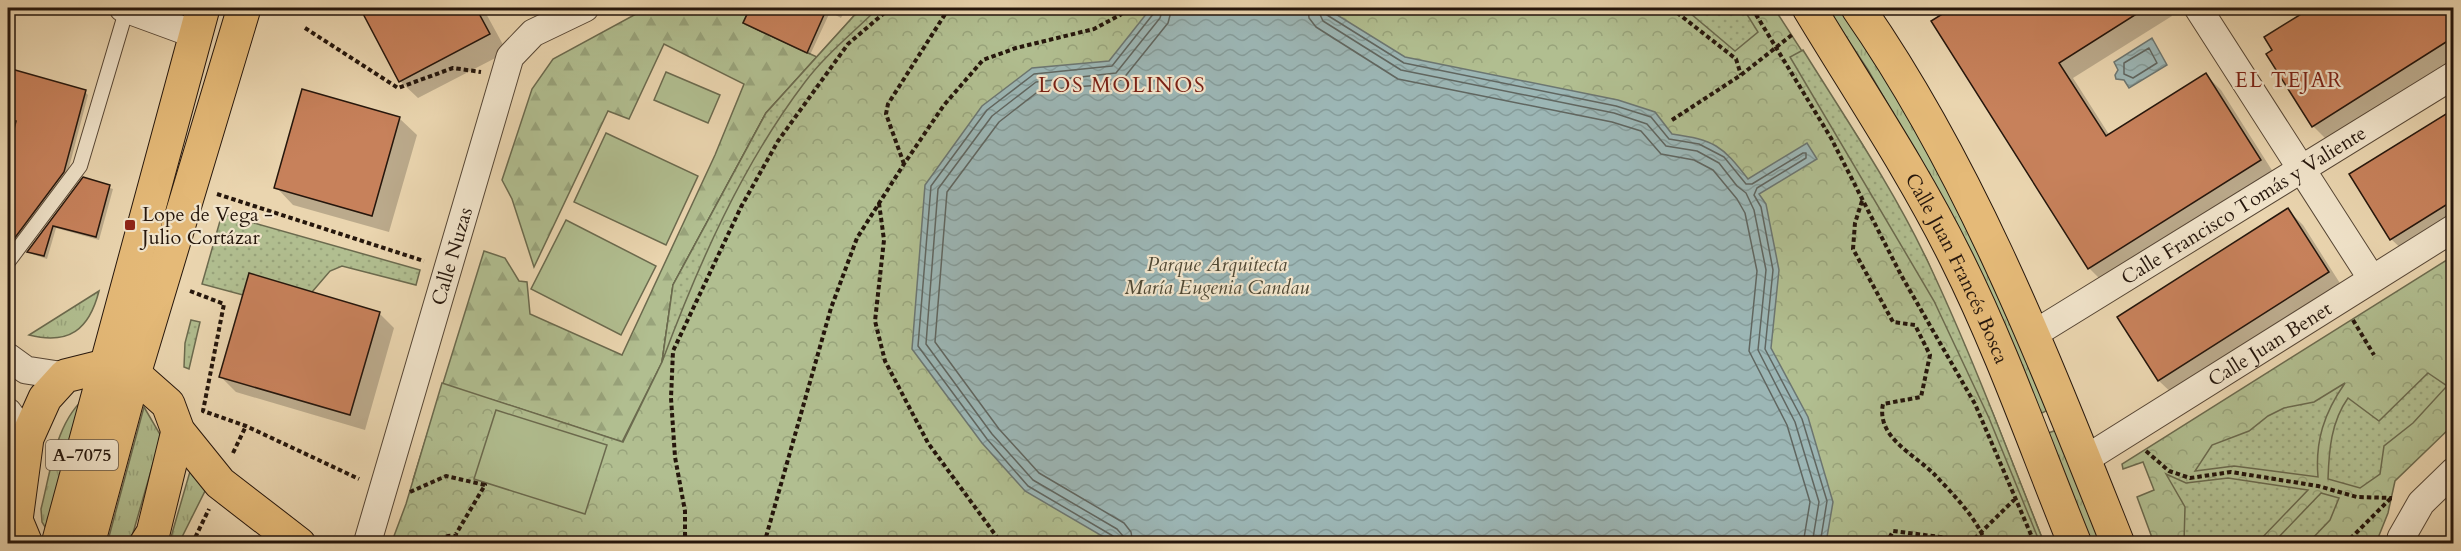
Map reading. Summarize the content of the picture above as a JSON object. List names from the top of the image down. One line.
{"streets":{"main road":["Calle Juan Francés Bosca","A-7075"],"street":["Calle Francisco Tomás y Valiente","Calle Nuzas","Calle Juan Benet"]},"crossings":[["Calle Francisco Tomás y Valiente","Calle Juan Francés Bosca"],["Calle Juan Francés Bosca","Calle Juan Benet"]],"districts":["EL TEJAR","LOS MOLINOS"],"parks":["Parque Arquitecta María Eugenia Candau"],"places":{"transit":["Lope de Vega - Julio Cortázar"]}}
